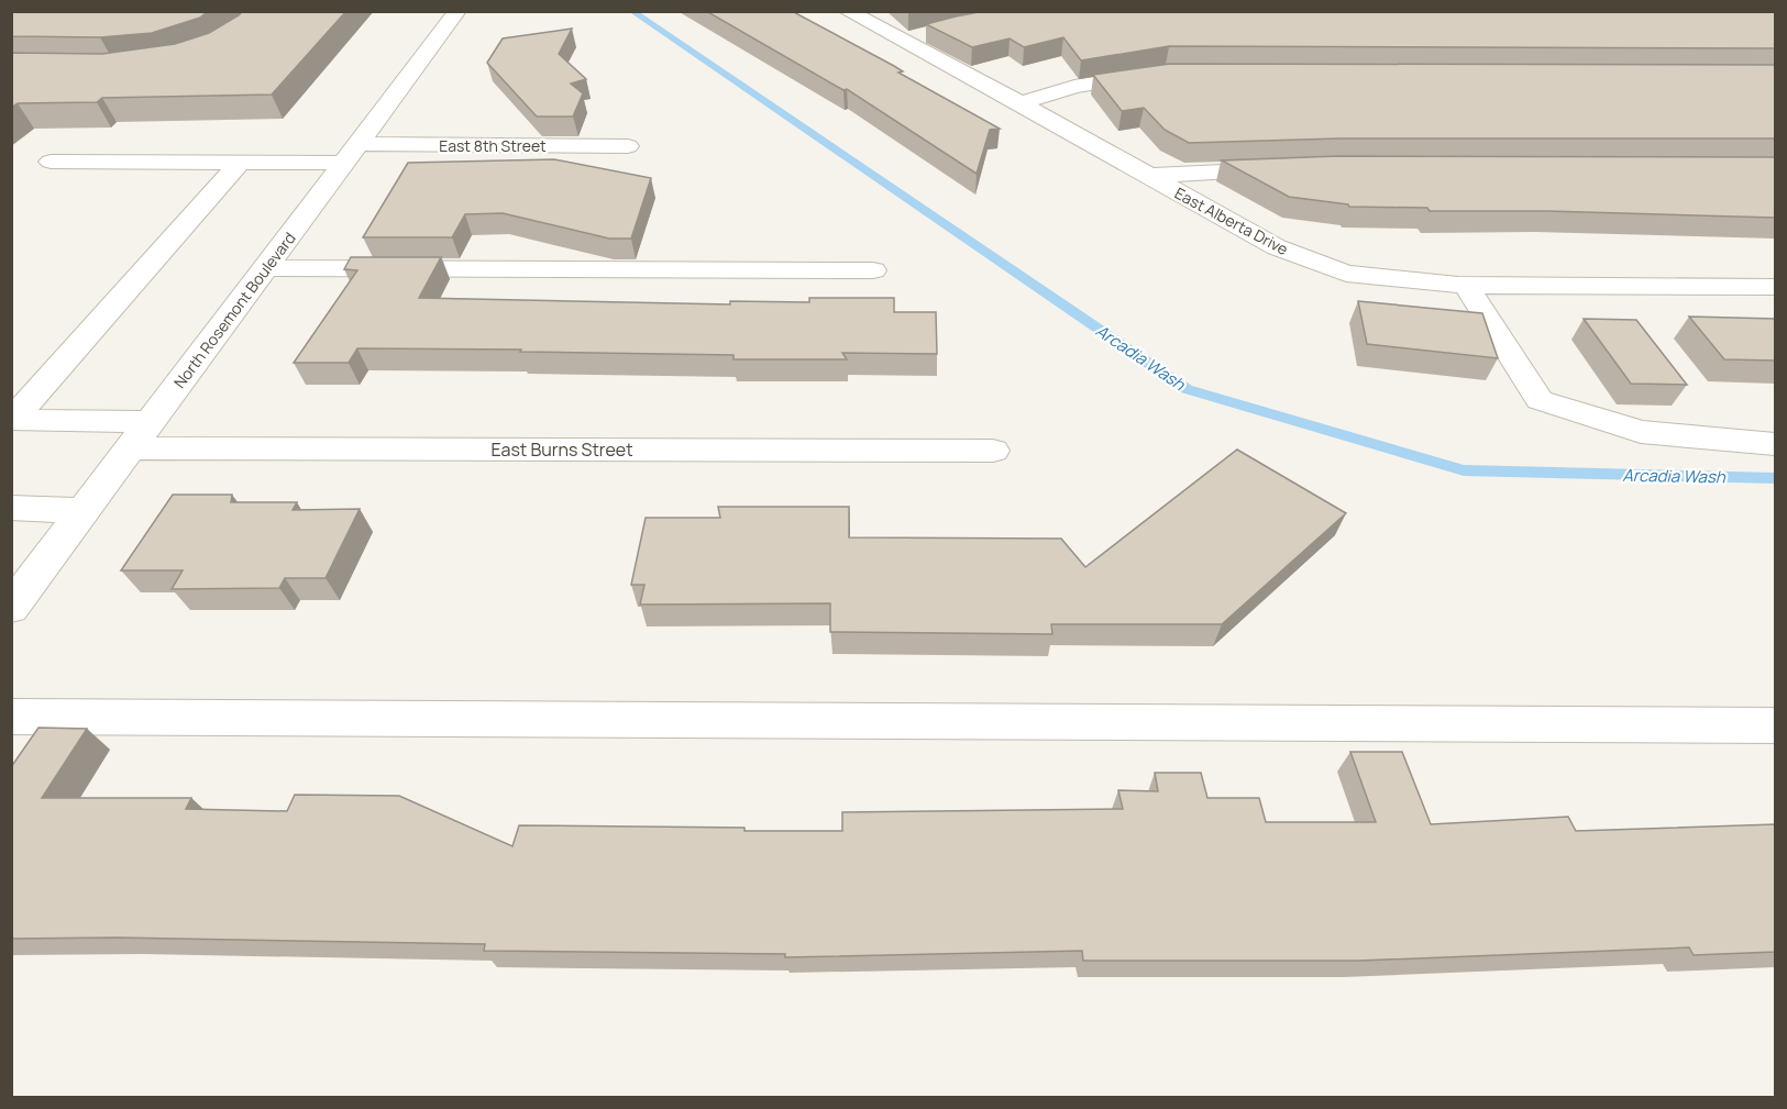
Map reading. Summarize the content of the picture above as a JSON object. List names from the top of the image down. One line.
{"streets":{"street":["East 8th Street","East Alberta Drive","North Rosemont Boulevard","East Burns Street"]},"crossings":[["East 8th Street","North Rosemont Boulevard"],["North Rosemont Boulevard","East Burns Street"]],"water":["Arcadia Wash"]}
